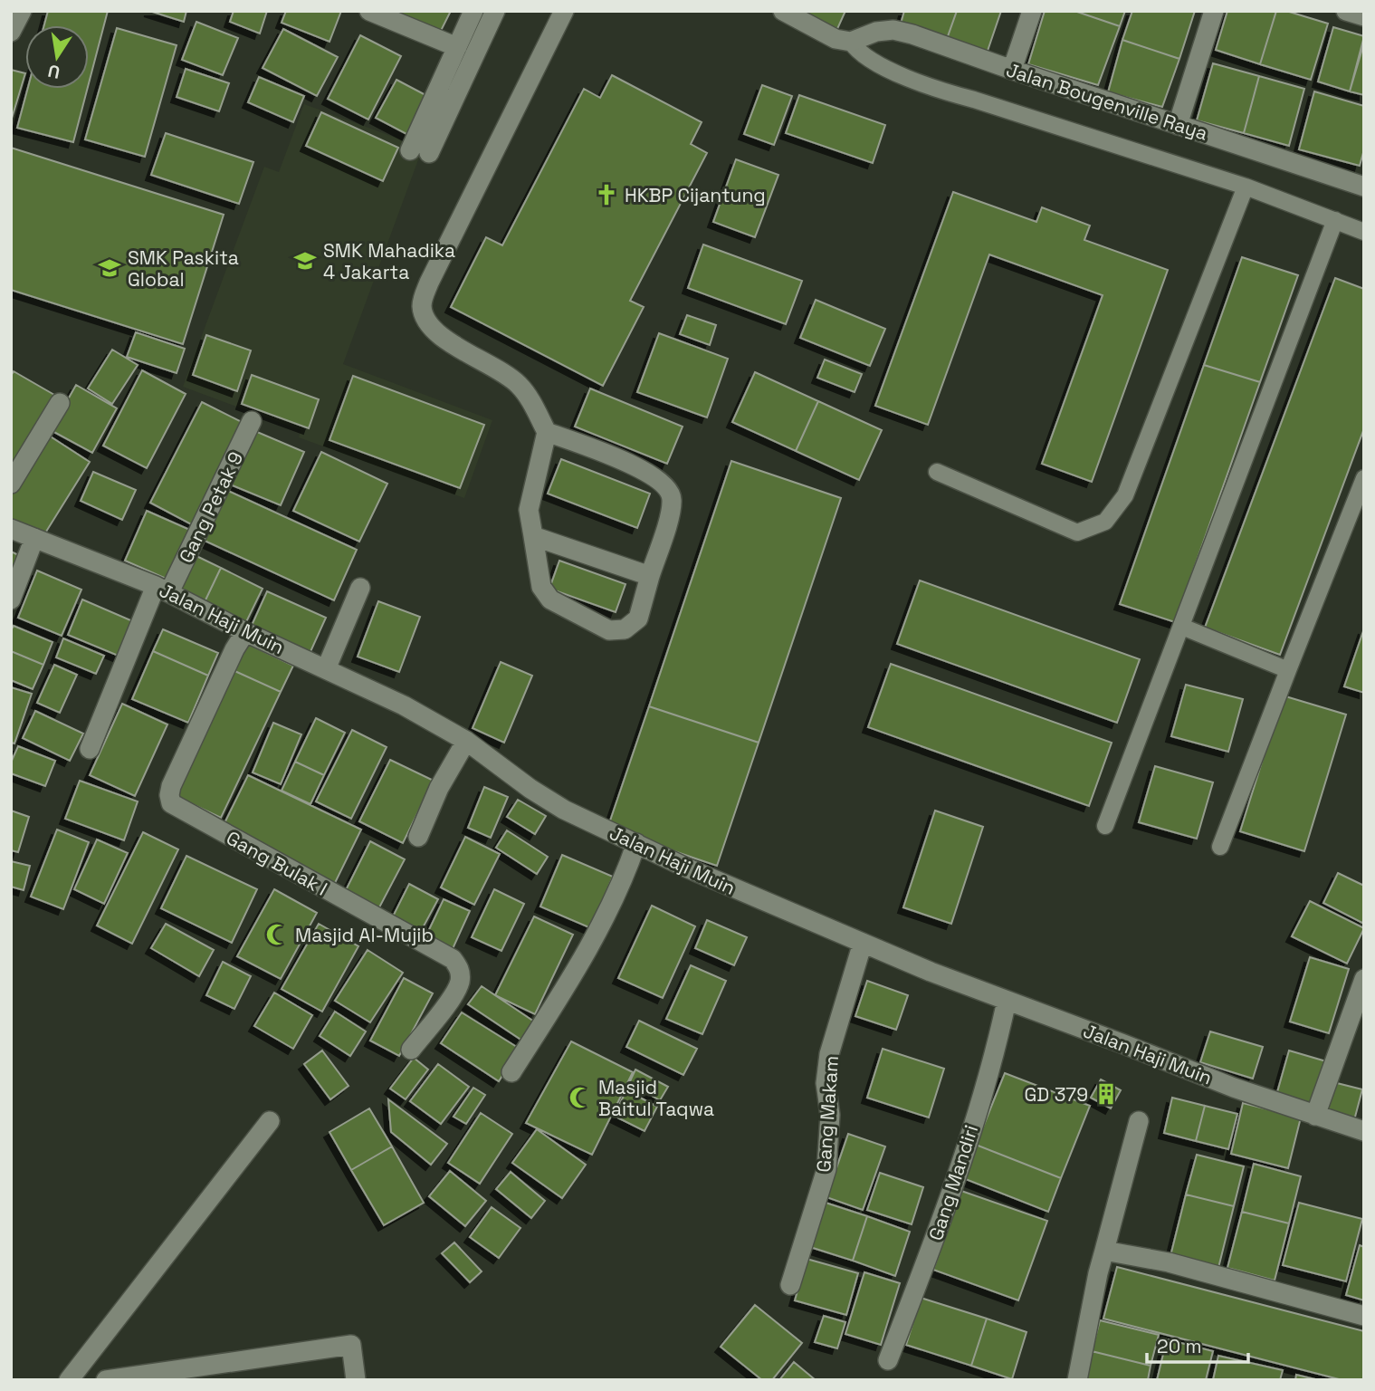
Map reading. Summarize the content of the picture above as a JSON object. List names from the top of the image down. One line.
{"streets":{"street":["Jalan Bougenville Raya","Gang Petak 9","Jalan Haji Muin","Gang Bulak I","Gang Makam","Gang Mandiri"]},"crossings":[["Gang Petak 9","Jalan Haji Muin"],["Jalan Haji Muin","Gang Bulak I"],["Jalan Haji Muin","Gang Makam"],["Jalan Haji Muin","Gang Mandiri"]],"places":{"church":["HKBP Cijantung"],"school or university":["SMK Mahadika 4 Jakarta","SMK Paskita Global"],"mosque":["Masjid Al-Mujib","Masjid Baitul Taqwa"],"building":["GD 379"]},"scale_bar":"20 m","north":"bottom"}
